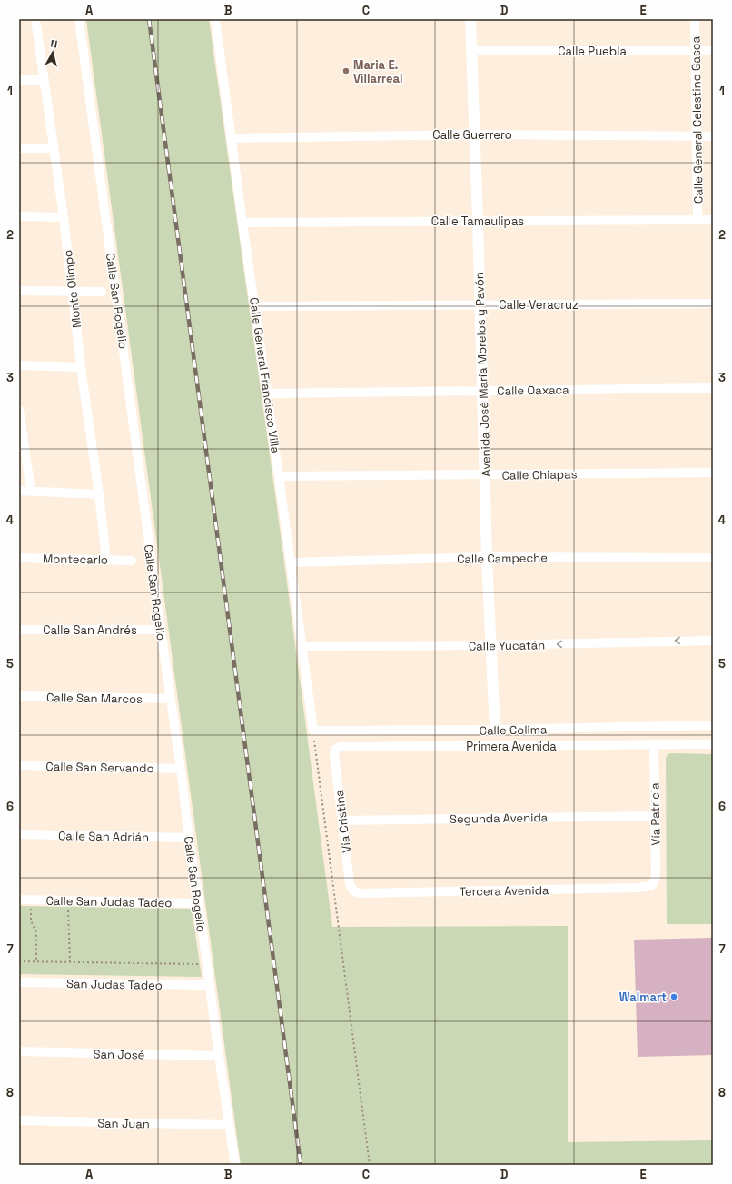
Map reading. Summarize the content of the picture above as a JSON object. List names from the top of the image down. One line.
{"streets":{"street":["Calle Puebla","Calle General Celestino Gasca","Calle Guerrero","Calle Tamaulipas","Monte Olimpo","Calle San Rogelio","Calle Veracruz","Avenida José María Morelos y Pavón","Calle General Francisco Villa","Calle Oaxaca","Calle Chiapas","Calle Campeche","Montecarlo","Calle San Andrés","Calle Yucatán","Calle San Marcos","Calle Colima","Primera Avenida","Calle San Servando","Vía Patricia","Segunda Avenida","Vía Cristina","Calle San Adrián","Tercera Avenida","Calle San Judas Tadeo","San Judas Tadeo","San José","San Juan"]},"crossings":[["Calle Puebla","Calle General Celestino Gasca"],["Calle Puebla","Avenida José María Morelos y Pavón"],["Calle General Celestino Gasca","Calle Guerrero"],["Calle General Celestino Gasca","Calle Tamaulipas"],["Calle Guerrero","Avenida José María Morelos y Pavón"],["Calle Guerrero","Calle General Francisco Villa"],["Calle Tamaulipas","Avenida José María Morelos y Pavón"],["Calle Tamaulipas","Calle General Francisco Villa"],["Monte Olimpo","Montecarlo"],["Calle San Rogelio","Calle San Andrés"],["Calle San Rogelio","Calle San Marcos"],["Calle San Rogelio","Calle San Servando"],["Calle San Rogelio","Calle San Adrián"],["Calle San Rogelio","Calle San Judas Tadeo"],["Calle San Rogelio","San Judas Tadeo"],["Calle San Rogelio","San José"],["Calle San Rogelio","San Juan"],["Calle Veracruz","Avenida José María Morelos y Pavón"],["Calle Veracruz","Calle General Francisco Villa"],["Avenida José María Morelos y Pavón","Calle Oaxaca"],["Avenida José María Morelos y Pavón","Calle Chiapas"],["Avenida José María Morelos y Pavón","Calle Campeche"],["Avenida José María Morelos y Pavón","Calle Yucatán"],["Avenida José María Morelos y Pavón","Calle Colima"],["Calle General Francisco Villa","Calle Oaxaca"],["Calle General Francisco Villa","Calle Chiapas"],["Calle General Francisco Villa","Calle Campeche"],["Calle General Francisco Villa","Calle Yucatán"],["Calle General Francisco Villa","Calle Colima"],["Primera Avenida","Vía Patricia"],["Primera Avenida","Vía Cristina"],["Vía Patricia","Segunda Avenida"],["Vía Patricia","Tercera Avenida"],["Segunda Avenida","Vía Cristina"],["Vía Cristina","Tercera Avenida"]],"one_way":["Calle Yucatán"],"places":["Maria E. Villarreal","Walmart"],"north":"top","grid":{"columns":["A","B","C","D","E"],"rows":["1","2","3","4","5","6","7","8"]}}
